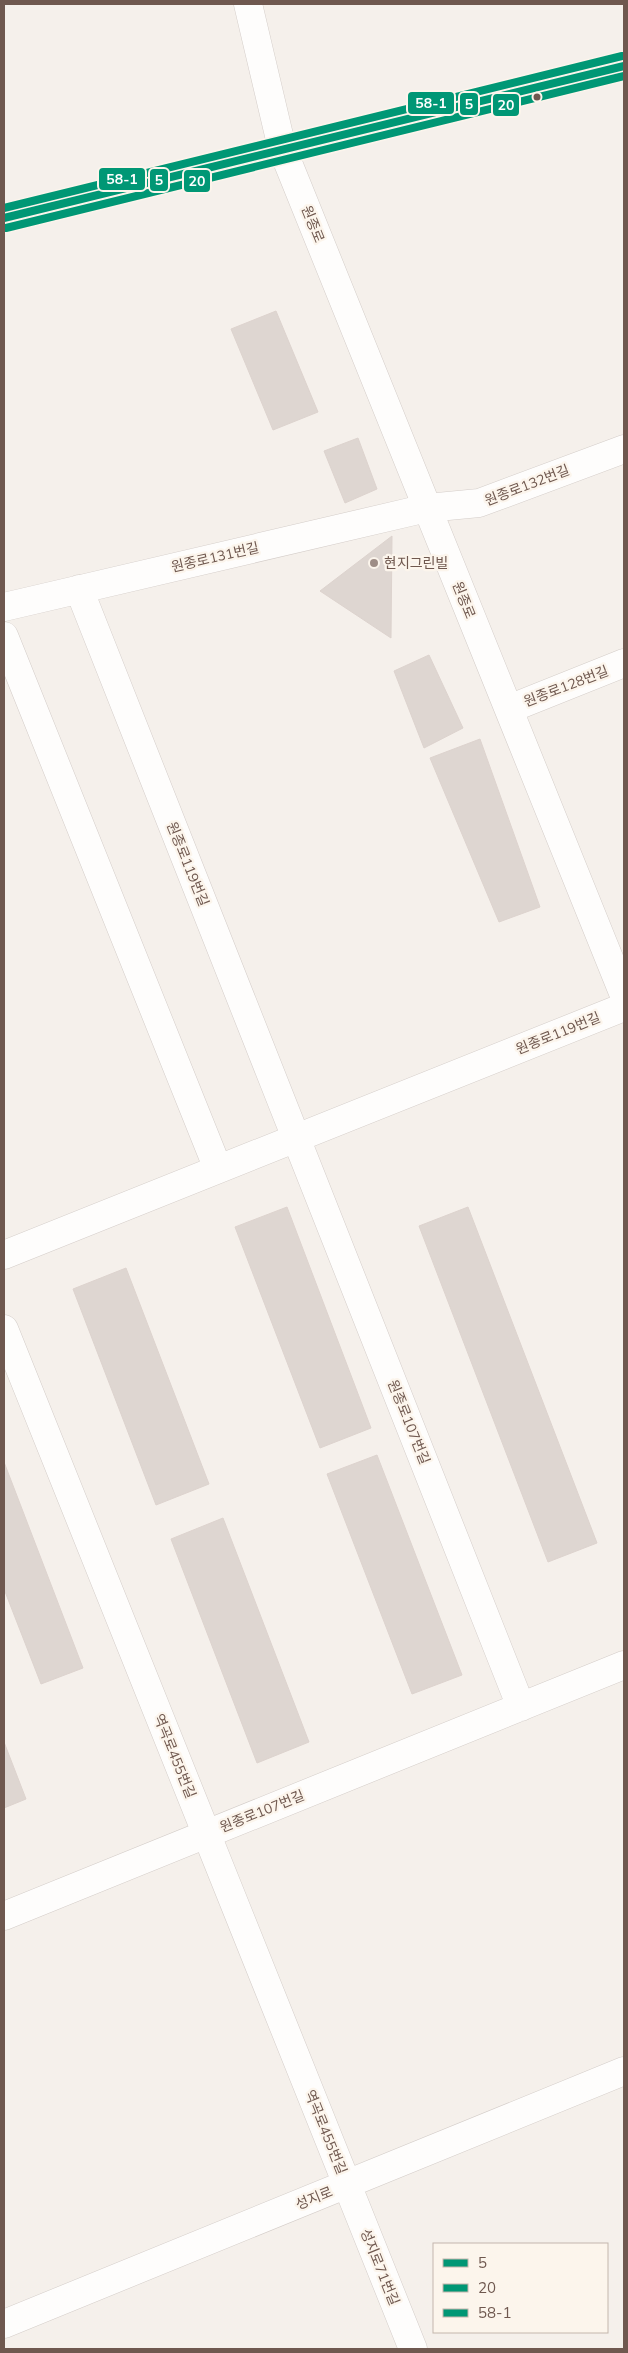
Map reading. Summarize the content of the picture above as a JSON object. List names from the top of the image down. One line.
{"streets":{"street":["원종로","원종로132번길","원종로131번길","원종로128번길","원종로119번길","원종로107번길","역곡로455번길","성지로","성지로71번길"]},"crossings":[["원종로","원종로132번길"],["원종로","원종로131번길"],["원종로","원종로128번길"],["원종로132번길","원종로131번길"],["원종로131번길","원종로119번길"],["원종로119번길","원종로107번길"],["원종로107번길","역곡로455번길"],["역곡로455번길","성지로"],["역곡로455번길","성지로71번길"],["성지로","성지로71번길"]],"places":["현지그린빌"],"lines":["transit line 58-1","transit line 5","transit line 20"],"legend":["5","20","58-1"]}
